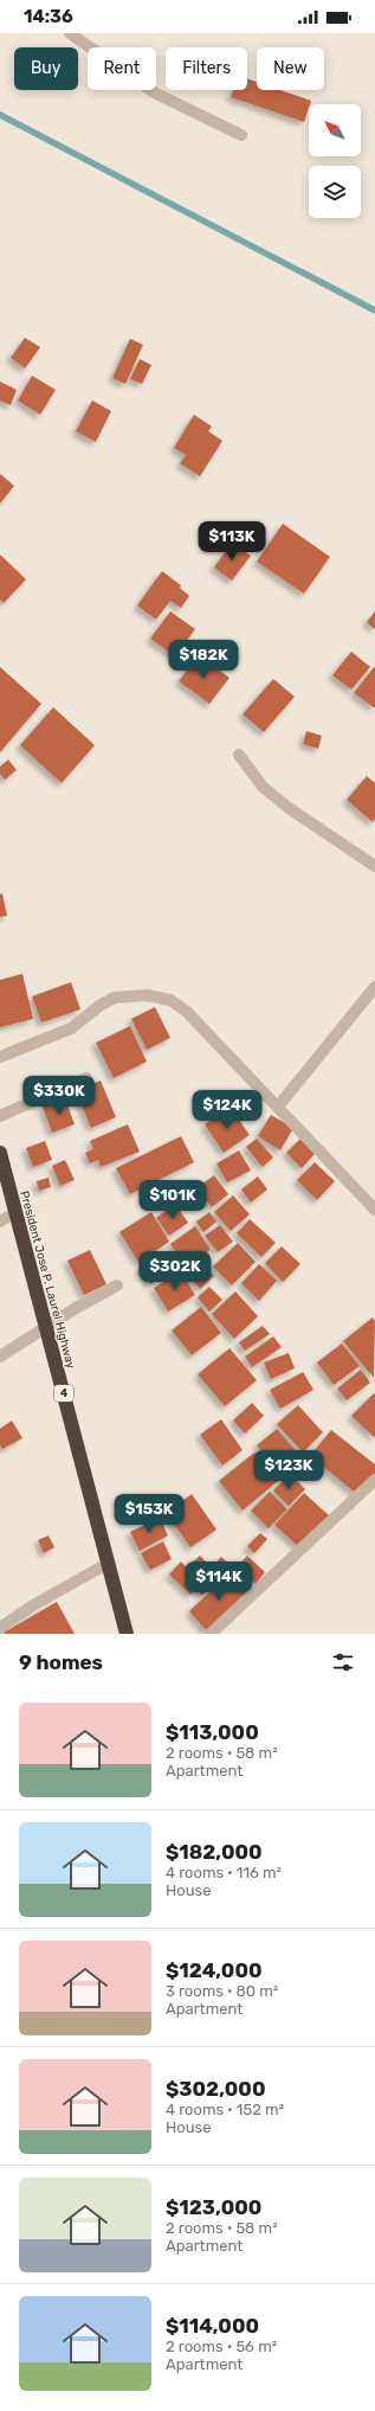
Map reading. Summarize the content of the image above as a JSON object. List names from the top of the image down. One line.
{"streets":{"highway":["President Jose P. Laurel Highway","4"]},"north":"top left","page":{"status":"14:36","chip":["Buy","Rent","Filters","New"],"price":["$113K","$182K","$330K","$124K","$101K","$302K","$123K","$153K","$114K"],"heading":"9 homes","list":[{"name":"$113,000","note":"2 rooms · 58 m² · Apartment"},{"name":"$182,000","note":"4 rooms · 116 m² · House"},{"name":"$124,000","note":"3 rooms · 80 m² · Apartment"},{"name":"$302,000","note":"4 rooms · 152 m² · House"},{"name":"$123,000","note":"2 rooms · 58 m² · Apartment"},{"name":"$114,000","note":"2 rooms · 56 m² · Apartment"}]}}
